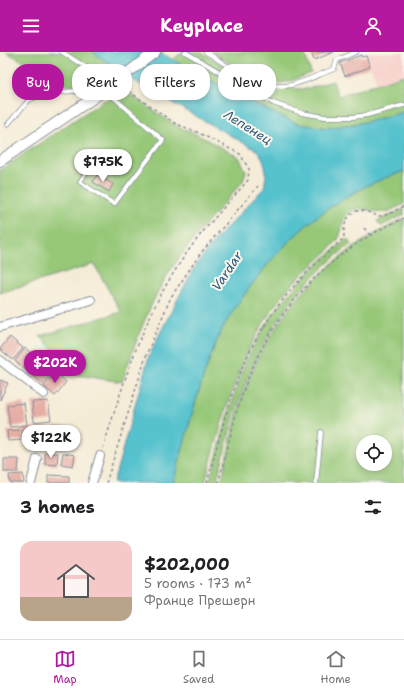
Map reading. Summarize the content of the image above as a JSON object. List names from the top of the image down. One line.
{"water":["Лепенец","Vardar"],"page":{"header":"Keyplace","chip":["Buy","Rent","Filters","New"],"price":["$175K","$202K","$122K"],"heading":"3 homes","list":[{"name":"$202,000","note":"5 rooms · 173 m² · Франце Прешерн"}],"tabs":["Map","Saved","Home"]}}
